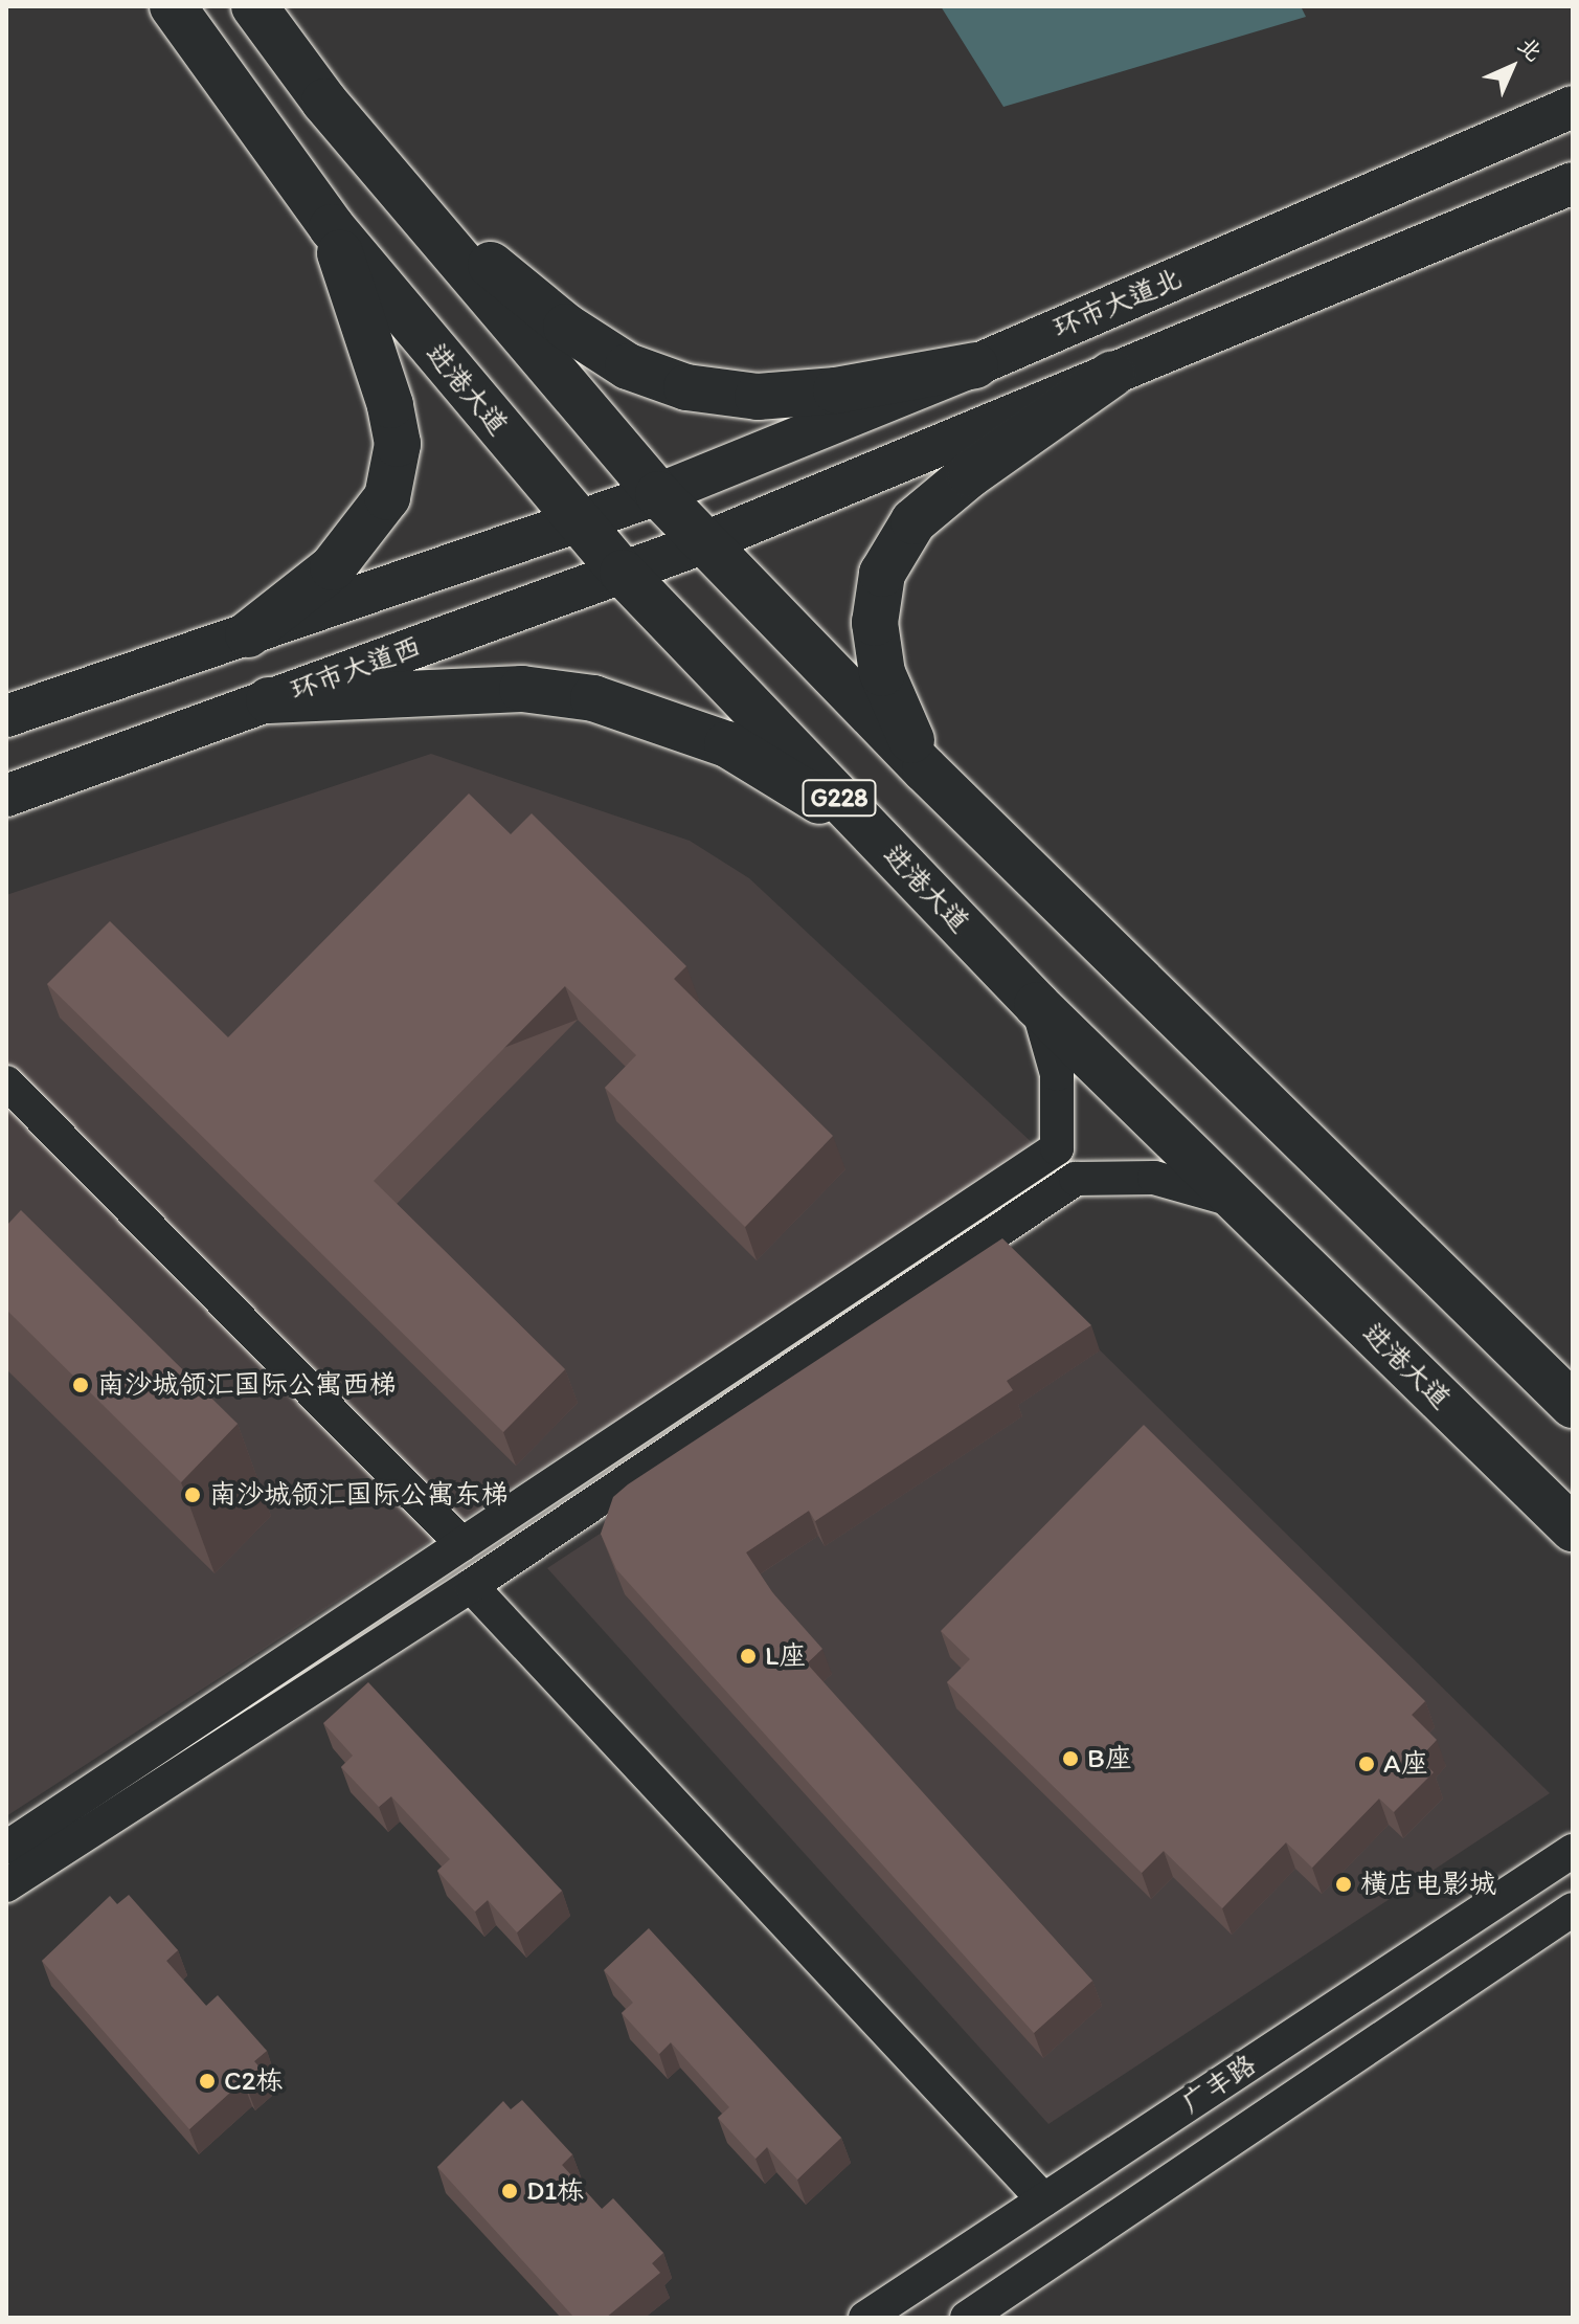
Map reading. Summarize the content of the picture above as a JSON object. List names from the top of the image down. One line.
{"streets":{"highway":["进港大道","G228"],"main road":["环市大道北","环市大道西"],"street":["广丰路"]},"crossings":[["环市大道北","G228"],["进港大道","环市大道西"],["环市大道西","G228"]],"places":["南沙城领汇国际公寓西梯","南沙城领汇国际公寓东梯","L座","B座","A座","横店电影城","C2栋","D1栋"],"north":"top right"}
